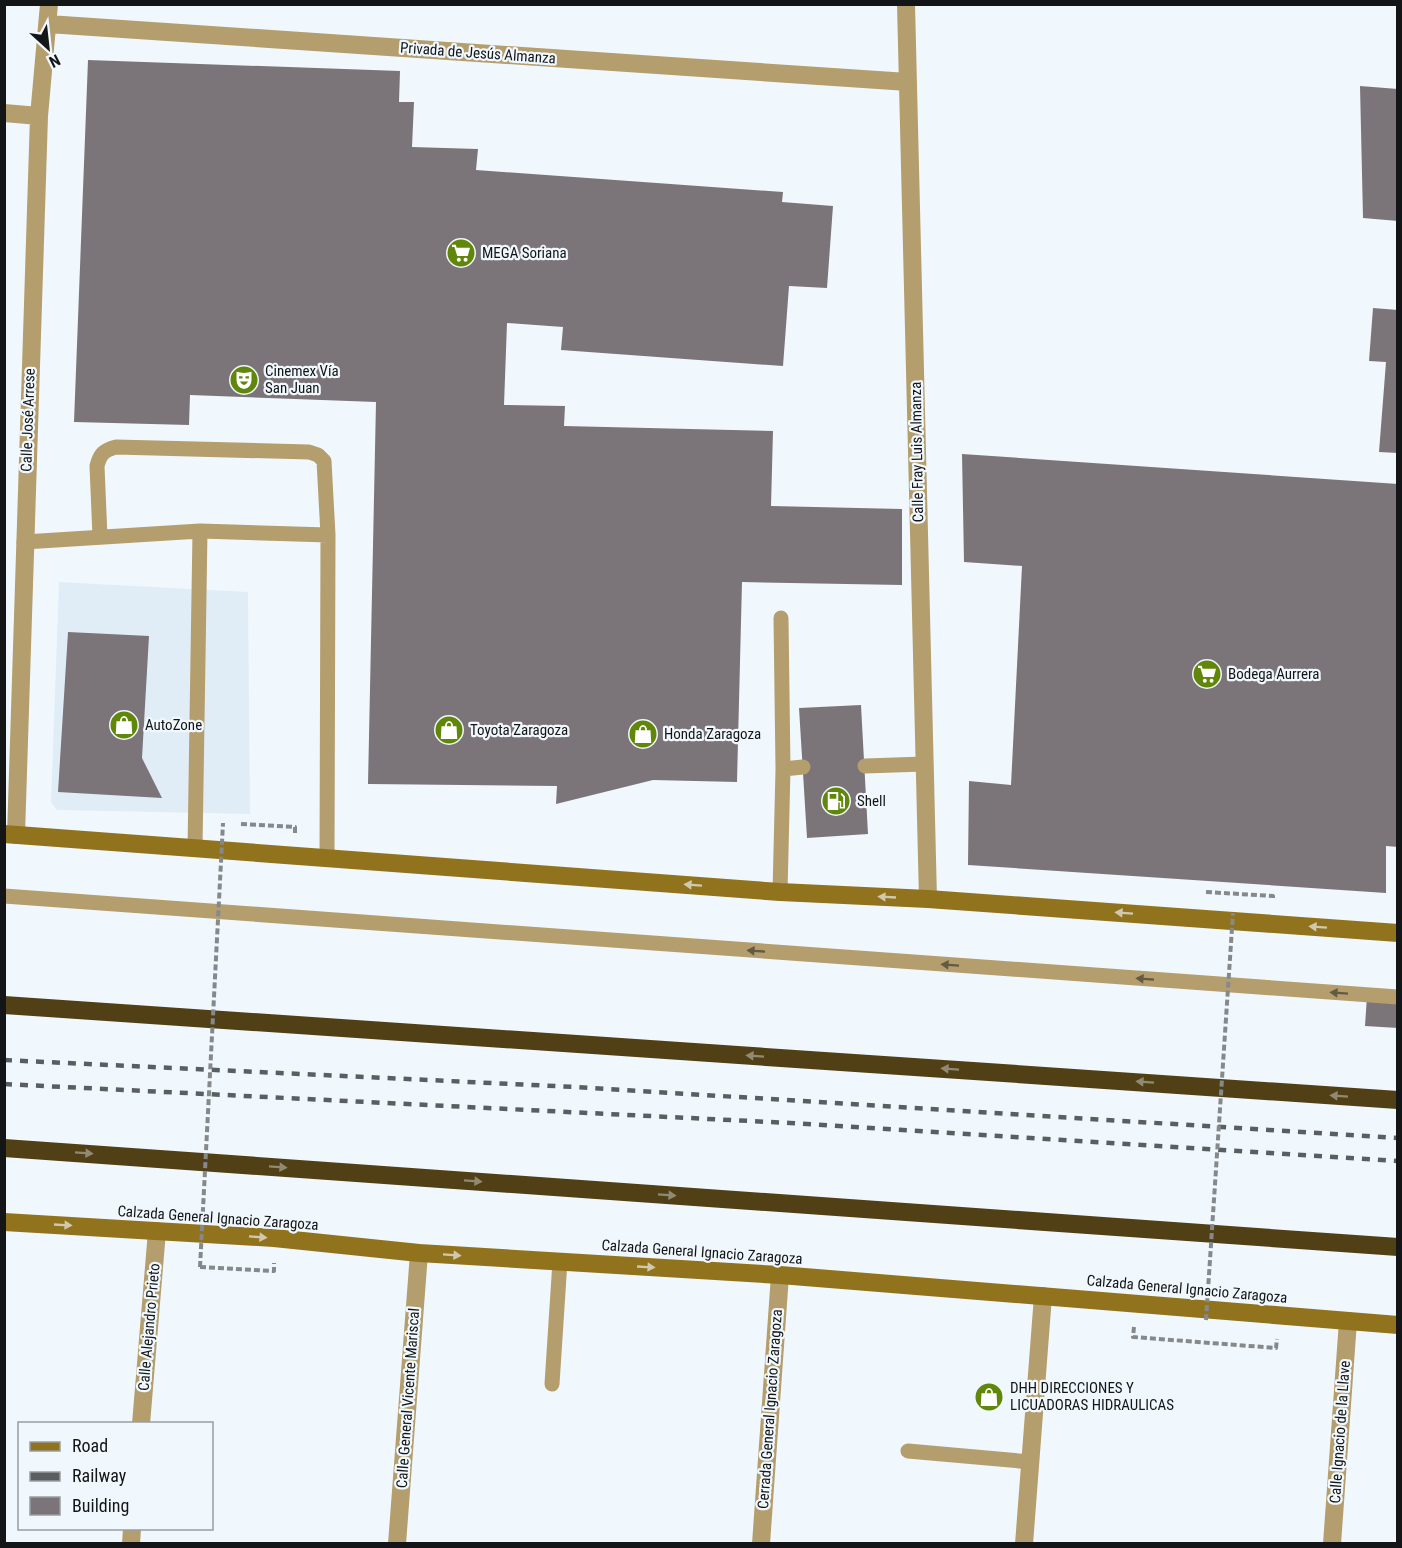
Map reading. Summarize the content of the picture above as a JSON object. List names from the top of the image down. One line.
{"streets":{"main road":["Calzada General Ignacio Zaragoza"],"street":["Privada de Jesús Almanza","Calle José Arrese","Calle Fray Luis Almanza","Calle Alejandro Prieto","Calle General Vicente Mariscal","Cerrada General Ignacio Zaragoza","Calle Ignacio de la Llave"]},"crossings":[["Privada de Jesús Almanza","Calle José Arrese"],["Privada de Jesús Almanza","Calle Fray Luis Almanza"],["Calzada General Ignacio Zaragoza","Calle Alejandro Prieto"],["Calzada General Ignacio Zaragoza","Calle General Vicente Mariscal"],["Calzada General Ignacio Zaragoza","Cerrada General Ignacio Zaragoza"],["Calzada General Ignacio Zaragoza","Calle Ignacio de la Llave"]],"one_way":["Calzada General Ignacio Zaragoza"],"places":{"supermarket":["MEGA Soriana","Bodega Aurrera"],"theatre":["Cinemex Vía San Juan"],"shop":["AutoZone","Toyota Zaragoza","Honda Zaragoza","DHH DIRECCIONES Y LICUADORAS HIDRAULICAS"],"fuel station":["Shell"]},"legend":["Road","Railway","Building"],"north":"bottom right"}
